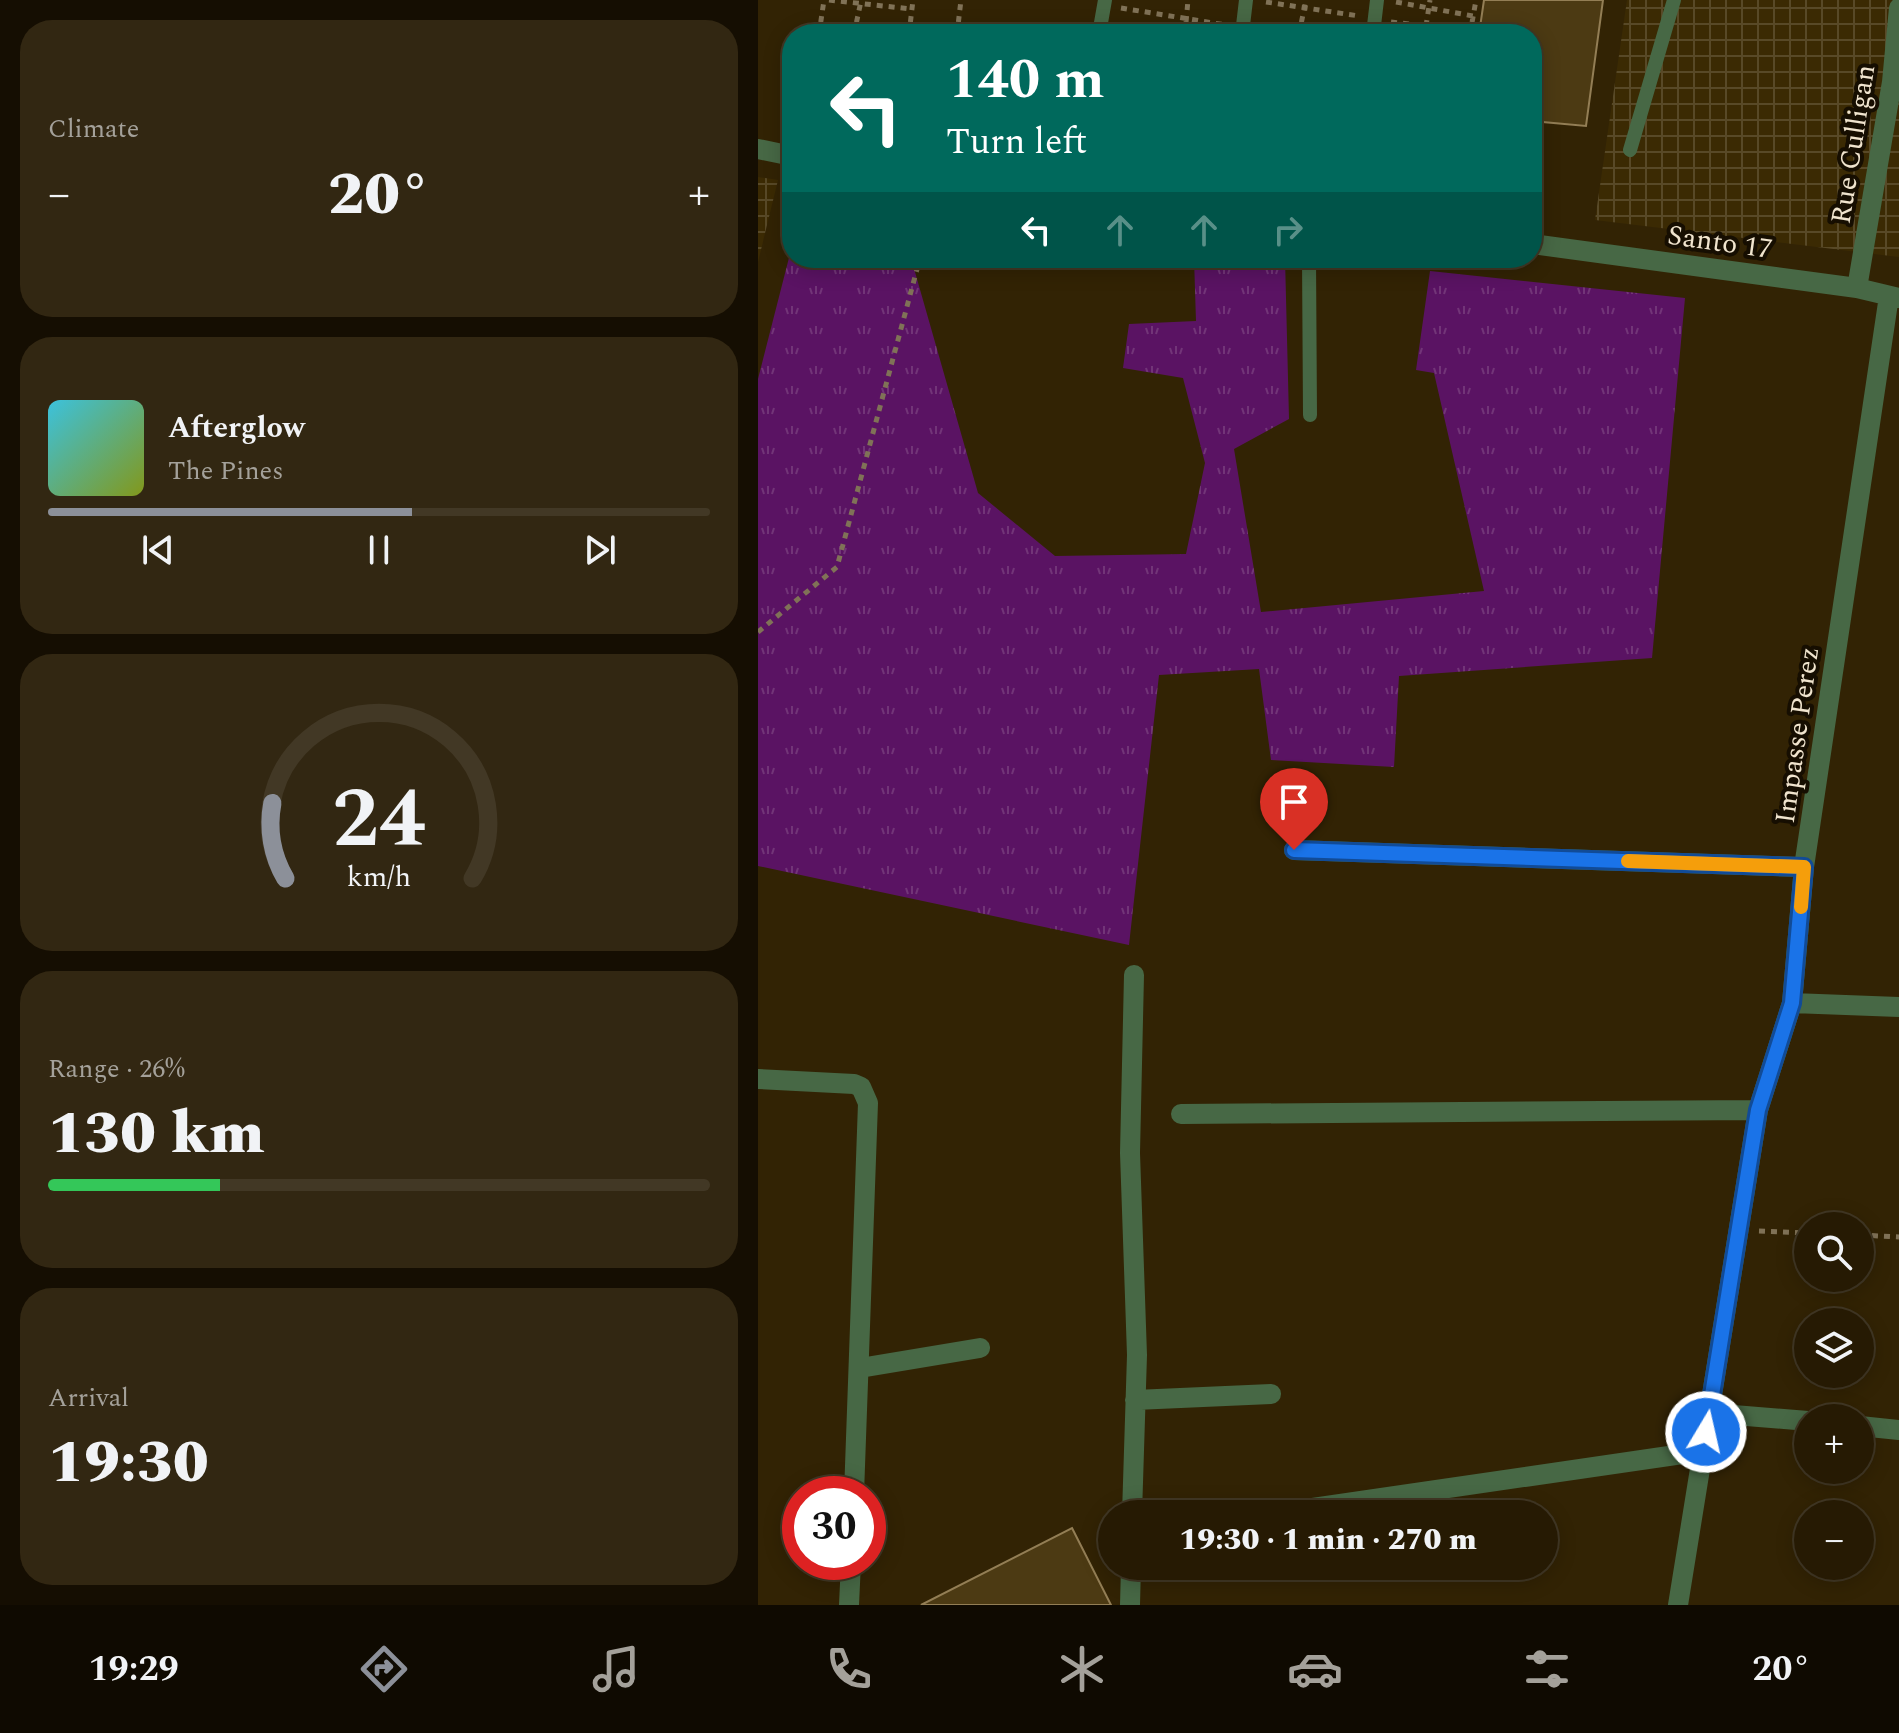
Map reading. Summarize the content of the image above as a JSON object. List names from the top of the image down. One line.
{"streets":{"street":["Rue Culligan","Santo 17","Impasse Perez"]},"crossings":[["Rue Culligan","Santo 17"],["Santo 17","Impasse Perez"]],"page":{"tile":["Climate",["Range · 26%","130 km"],["Arrival","19:30"]],"turn":["140 m","Turn left"],"heat":["−","20°","+"],"song":["Afterglow","The Pines"],"map_buttons":["+","−"],"limit":"30","trip":"19:30 · 1 min · 270 m","tabs":["19:29","20°"],"gauge":["24","km/h"]}}
